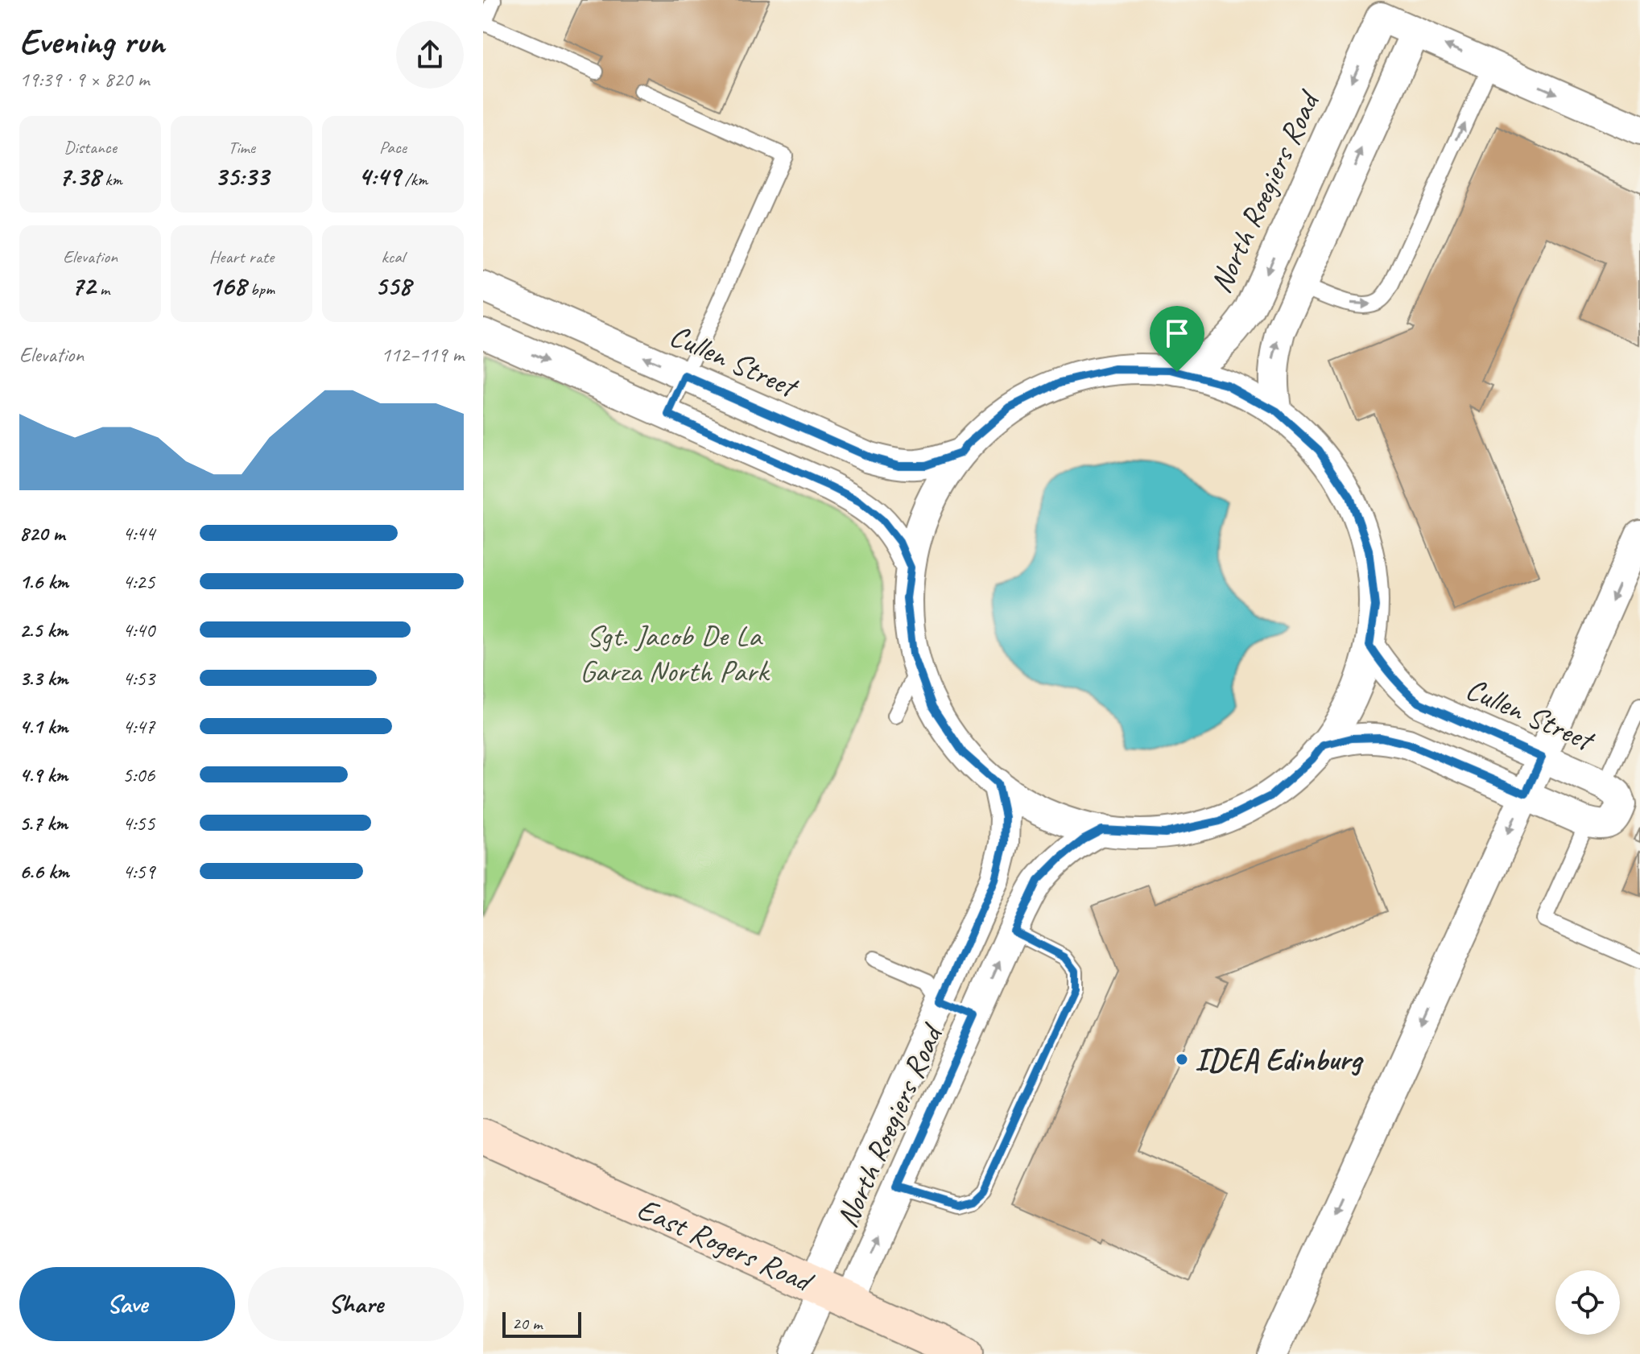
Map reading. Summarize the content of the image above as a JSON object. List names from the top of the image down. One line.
{"streets":{"street":["North Roegiers Road","Cullen Street","East Rogers Road"]},"crossings":[["North Roegiers Road","East Rogers Road"]],"parks":["Sgt. Jacob De La Garza North Park"],"places":["IDEA Edinburg"],"scale_bar":"20 m","page":{"heading":["Evening run","19:39 · 9 × 820 m"],"stats":[["Distance","7.38 km"],["Time","35:33"],["Pace","4:49 /km"],["Elevation","72 m"],["Heart rate","168 bpm"],["kcal","558"]],"chart":["Elevation","112–119 m"],"list":[{"name":"820 m","note":"4:44"},{"name":"1.6 km","note":"4:25"},{"name":"2.5 km","note":"4:40"},{"name":"3.3 km","note":"4:53"},{"name":"4.1 km","note":"4:47"},{"name":"4.9 km","note":"5:06"},{"name":"5.7 km","note":"4:55"},{"name":"6.6 km","note":"4:59"}],"buttons":["Save","Share"],"scale":"20 m"}}
